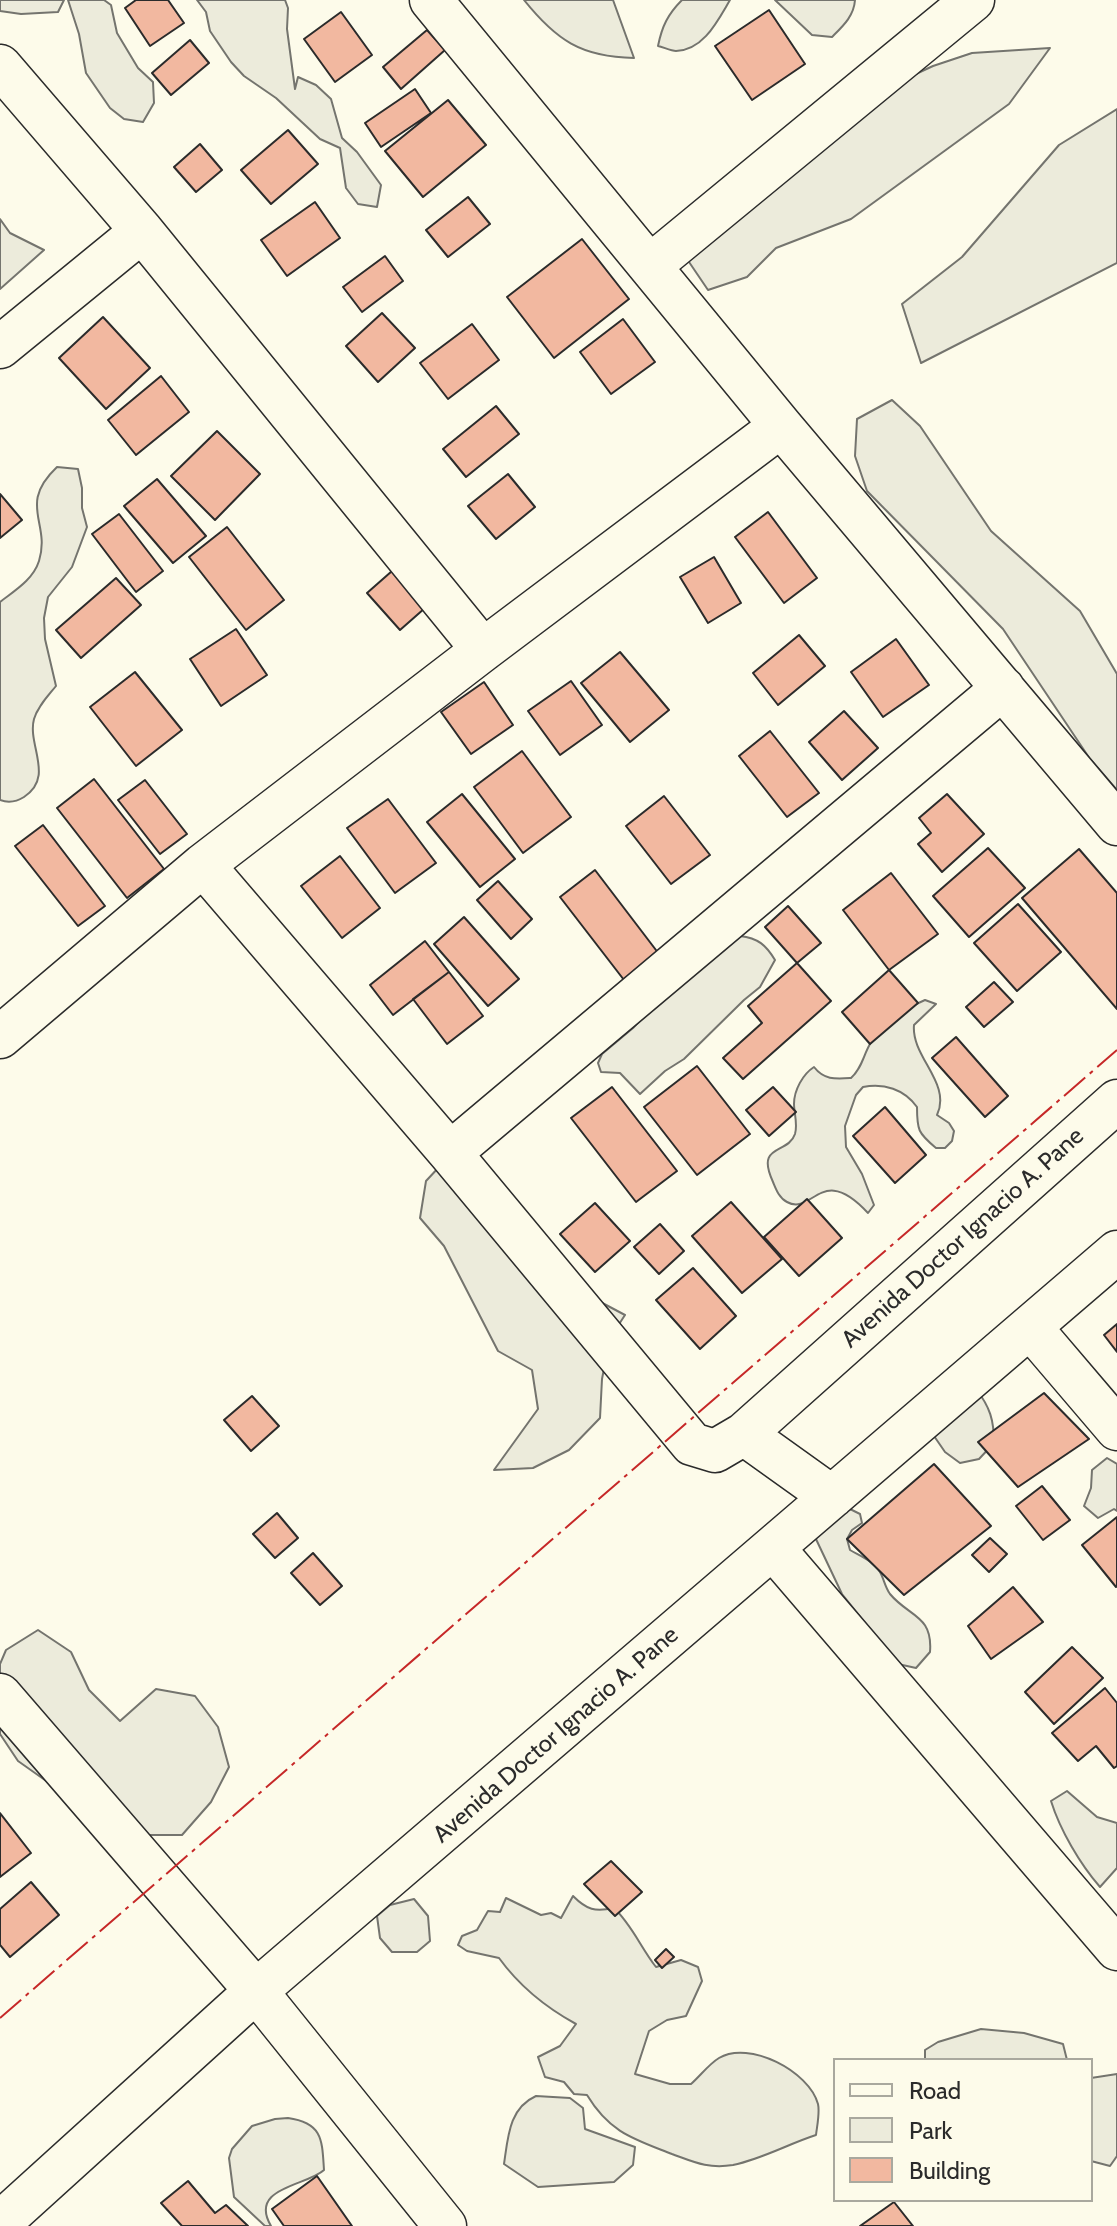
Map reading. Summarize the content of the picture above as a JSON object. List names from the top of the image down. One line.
{"streets":{"street":["Avenida Doctor Ignacio A. Pane"]},"legend":["Road","Park","Building"]}
